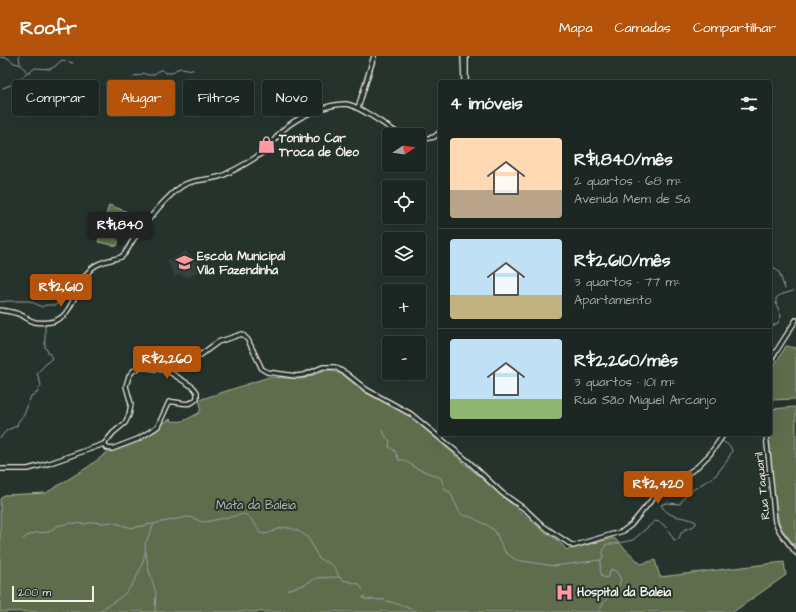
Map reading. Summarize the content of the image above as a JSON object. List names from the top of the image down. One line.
{"streets":{"street":["Rua Taquaril"]},"parks":["Mata da Baleia"],"places":{"shop":["Toninho Car Troca de Óleo"],"school or university":["Escola Municipal Vila Fazendinha"],"hospital":["Hospital da Baleia"]},"scale_bar":"200 m","north":"right","page":{"header":"Roofr","nav":["Mapa","Camadas","Compartilhar"],"chip":["Comprar","Alugar","Filtros","Novo"],"heading":"4 imóveis","map_buttons":["+","−"],"list":[{"name":"R$1,840/mês","note":"2 quartos · 68 m² · Avenida Mem de Sá"},{"name":"R$2,610/mês","note":"3 quartos · 77 m² · Apartamento"},{"name":"R$2,260/mês","note":"3 quartos · 101 m² · Rua São Miguel Arcanjo"}],"price":["R$1,840","R$2,610","R$2,260","R$2,420"],"scale":"200 m"}}
